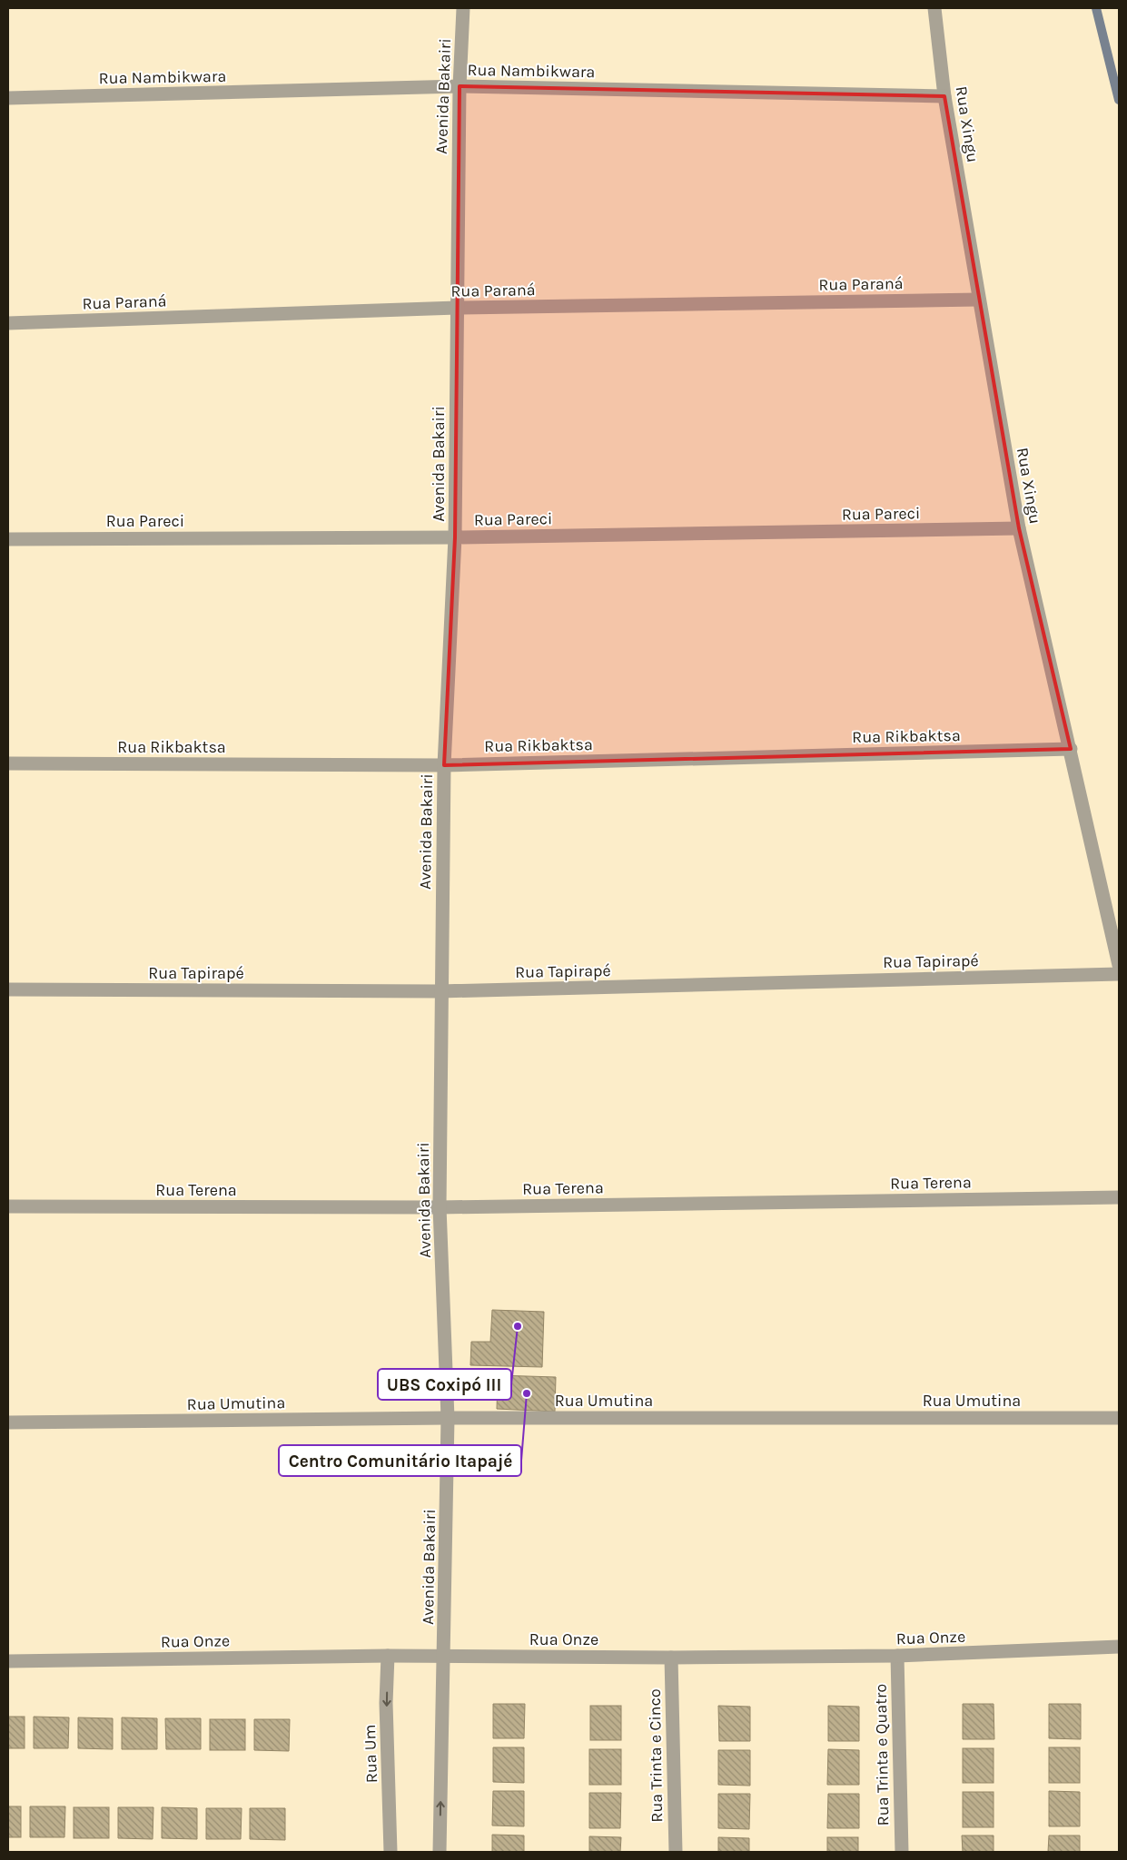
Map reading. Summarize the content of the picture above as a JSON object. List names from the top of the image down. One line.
{"streets":{"street":["Rua Nambikwara","Avenida Bakairi","Rua Xingu","Rua Paraná","Rua Pareci","Rua Rikbaktsa","Rua Tapirapé","Rua Terena","Rua Umutina","Rua Onze","Rua Um","Rua Trinta e Quatro","Rua Trinta e Cinco"]},"crossings":[["Rua Nambikwara","Avenida Bakairi"],["Rua Nambikwara","Rua Xingu"],["Avenida Bakairi","Rua Paraná"],["Avenida Bakairi","Rua Pareci"],["Avenida Bakairi","Rua Rikbaktsa"],["Avenida Bakairi","Rua Tapirapé"],["Avenida Bakairi","Rua Terena"],["Avenida Bakairi","Rua Umutina"],["Avenida Bakairi","Rua Onze"],["Rua Xingu","Rua Paraná"],["Rua Xingu","Rua Pareci"],["Rua Xingu","Rua Rikbaktsa"],["Rua Onze","Rua Um"],["Rua Onze","Rua Trinta e Quatro"],["Rua Onze","Rua Trinta e Cinco"]],"places":["UBS Coxipó III","Centro Comunitário Itapajé"]}
